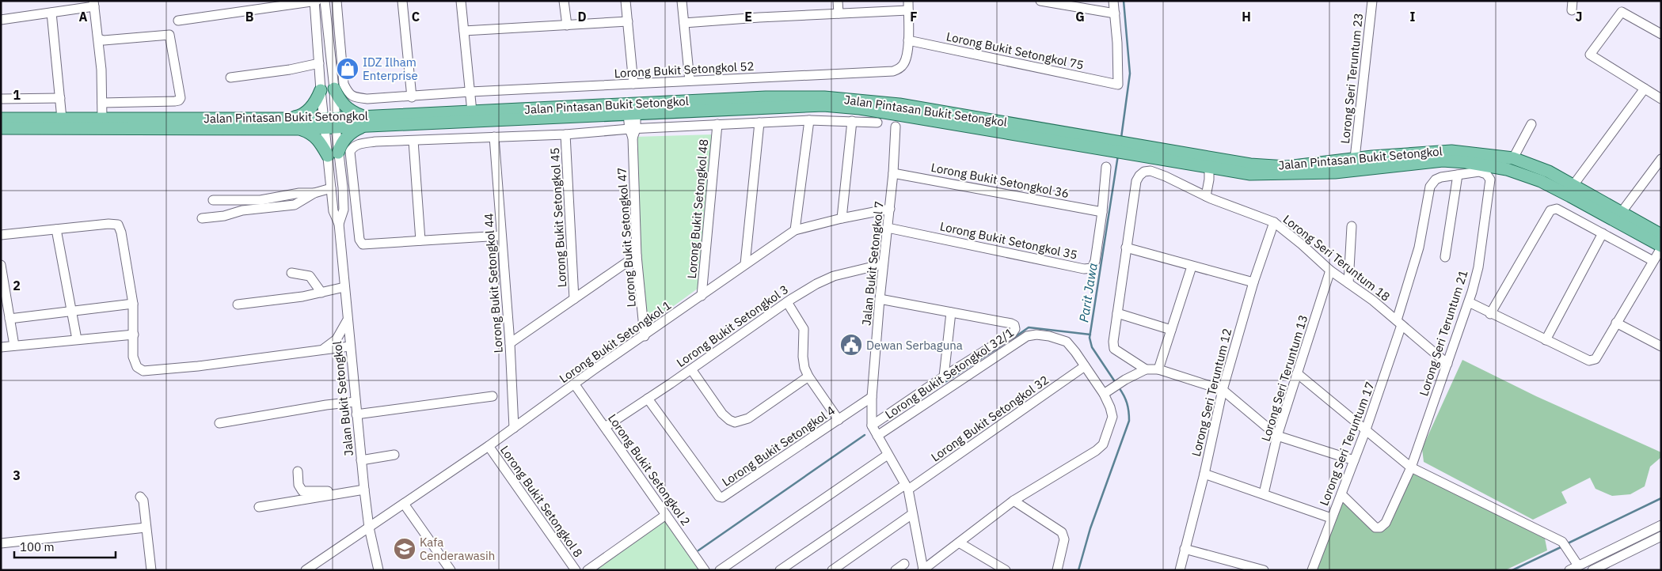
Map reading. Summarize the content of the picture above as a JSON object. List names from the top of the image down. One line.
{"streets":{"main road":["Jalan Pintasan Bukit Setongkol"],"street":["Lorong Bukit Setongkol 75","Lorong Bukit Setongkol 52","Lorong Seri Teruntum 23","Lorong Bukit Setongkol 36","Lorong Bukit Setongkol 48","Lorong Bukit Setongkol 45","Lorong Bukit Setongkol 47","Lorong Bukit Setongkol 35","Lorong Seri Teruntum 18","Jalan Bukit Setongkol 7","Lorong Bukit Setongkol 44","Lorong Bukit Setongkol 3","Lorong Seri Teruntum 21","Lorong Bukit Setongkol 1","Lorong Bukit Setongkol 32/1","Lorong Seri Teruntum 13","Lorong Seri Teruntum 12","Jalan Bukit Setongkol","Lorong Bukit Setongkol 32","Lorong Seri Teruntum 17","Lorong Bukit Setongkol 4","Lorong Bukit Setongkol 2","Lorong Bukit Setongkol 8"]},"crossings":[["Lorong Bukit Setongkol 75","Lorong Bukit Setongkol 52"],["Lorong Bukit Setongkol 52","Jalan Pintasan Bukit Setongkol"],["Lorong Seri Teruntum 23","Jalan Pintasan Bukit Setongkol"],["Jalan Pintasan Bukit Setongkol","Lorong Bukit Setongkol 47"],["Jalan Pintasan Bukit Setongkol","Jalan Bukit Setongkol"],["Lorong Bukit Setongkol 36","Lorong Bukit Setongkol 35"],["Lorong Bukit Setongkol 36","Jalan Bukit Setongkol 7"],["Lorong Bukit Setongkol 48","Lorong Bukit Setongkol 1"],["Lorong Bukit Setongkol 47","Lorong Bukit Setongkol 1"],["Lorong Bukit Setongkol 35","Jalan Bukit Setongkol 7"],["Lorong Seri Teruntum 18","Lorong Seri Teruntum 21"],["Lorong Seri Teruntum 18","Lorong Seri Teruntum 13"],["Lorong Seri Teruntum 18","Lorong Seri Teruntum 12"],["Lorong Seri Teruntum 18","Lorong Seri Teruntum 17"],["Jalan Bukit Setongkol 7","Lorong Bukit Setongkol 3"],["Jalan Bukit Setongkol 7","Lorong Bukit Setongkol 1"],["Jalan Bukit Setongkol 7","Lorong Bukit Setongkol 4"],["Lorong Bukit Setongkol 44","Lorong Bukit Setongkol 1"],["Lorong Bukit Setongkol 3","Lorong Bukit Setongkol 4"],["Lorong Bukit Setongkol 3","Lorong Bukit Setongkol 2"],["Lorong Seri Teruntum 21","Lorong Seri Teruntum 17"],["Lorong Bukit Setongkol 1","Jalan Bukit Setongkol"],["Lorong Bukit Setongkol 1","Lorong Bukit Setongkol 2"],["Lorong Bukit Setongkol 1","Lorong Bukit Setongkol 8"],["Lorong Bukit Setongkol 32/1","Lorong Bukit Setongkol 32"]],"water":["Parit Jawa"],"places":{"shop":["IDZ Ilham Enterprise"],"public building":["Dewan Serbaguna"],"school or university":["Kafa Cenderawasih"]},"scale_bar":"100 m","grid":{"columns":["A","B","C","D","E","F","G","H","I","J"],"rows":["1","2","3"]}}
